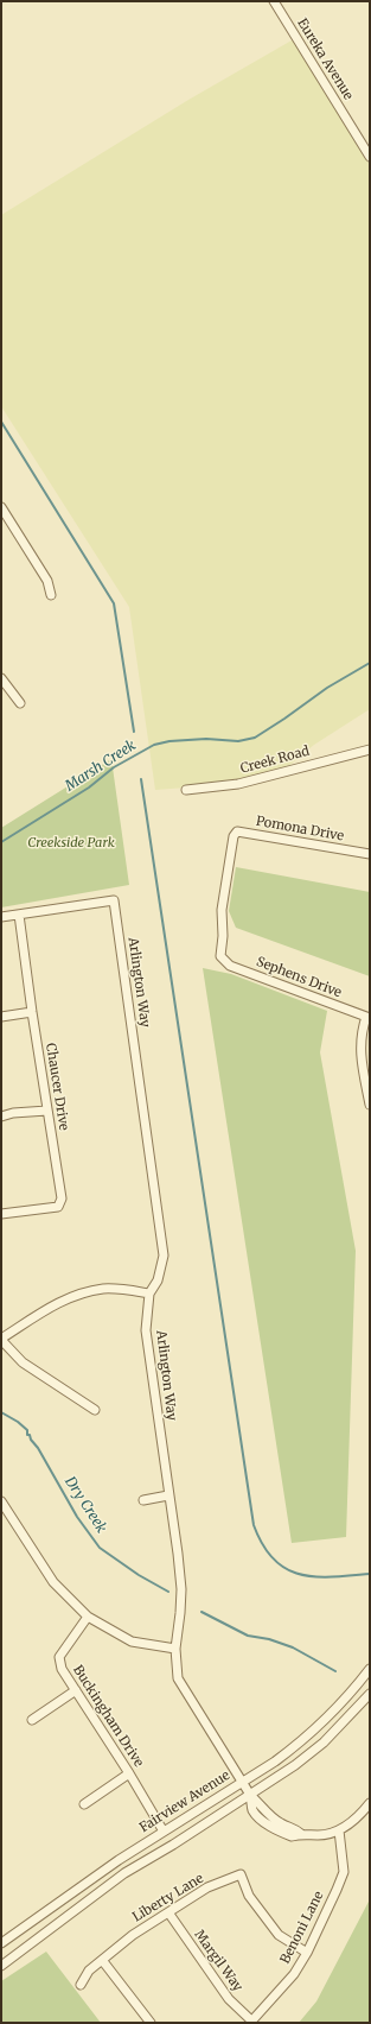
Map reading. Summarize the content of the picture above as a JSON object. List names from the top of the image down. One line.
{"streets":{"street":["Eureka Avenue","Creek Road","Pomona Drive","Sephens Drive","Arlington Way","Chaucer Drive","Buckingham Drive","Fairview Avenue","Liberty Lane","Benoni Lane","Margil Way"]},"crossings":[["Pomona Drive","Sephens Drive"],["Arlington Way","Chaucer Drive"],["Arlington Way","Fairview Avenue"],["Arlington Way","Benoni Lane"],["Buckingham Drive","Fairview Avenue"],["Liberty Lane","Benoni Lane"],["Liberty Lane","Margil Way"],["Benoni Lane","Margil Way"]],"water":["Marsh Creek","Dry Creek"],"parks":["Creekside Park"]}
